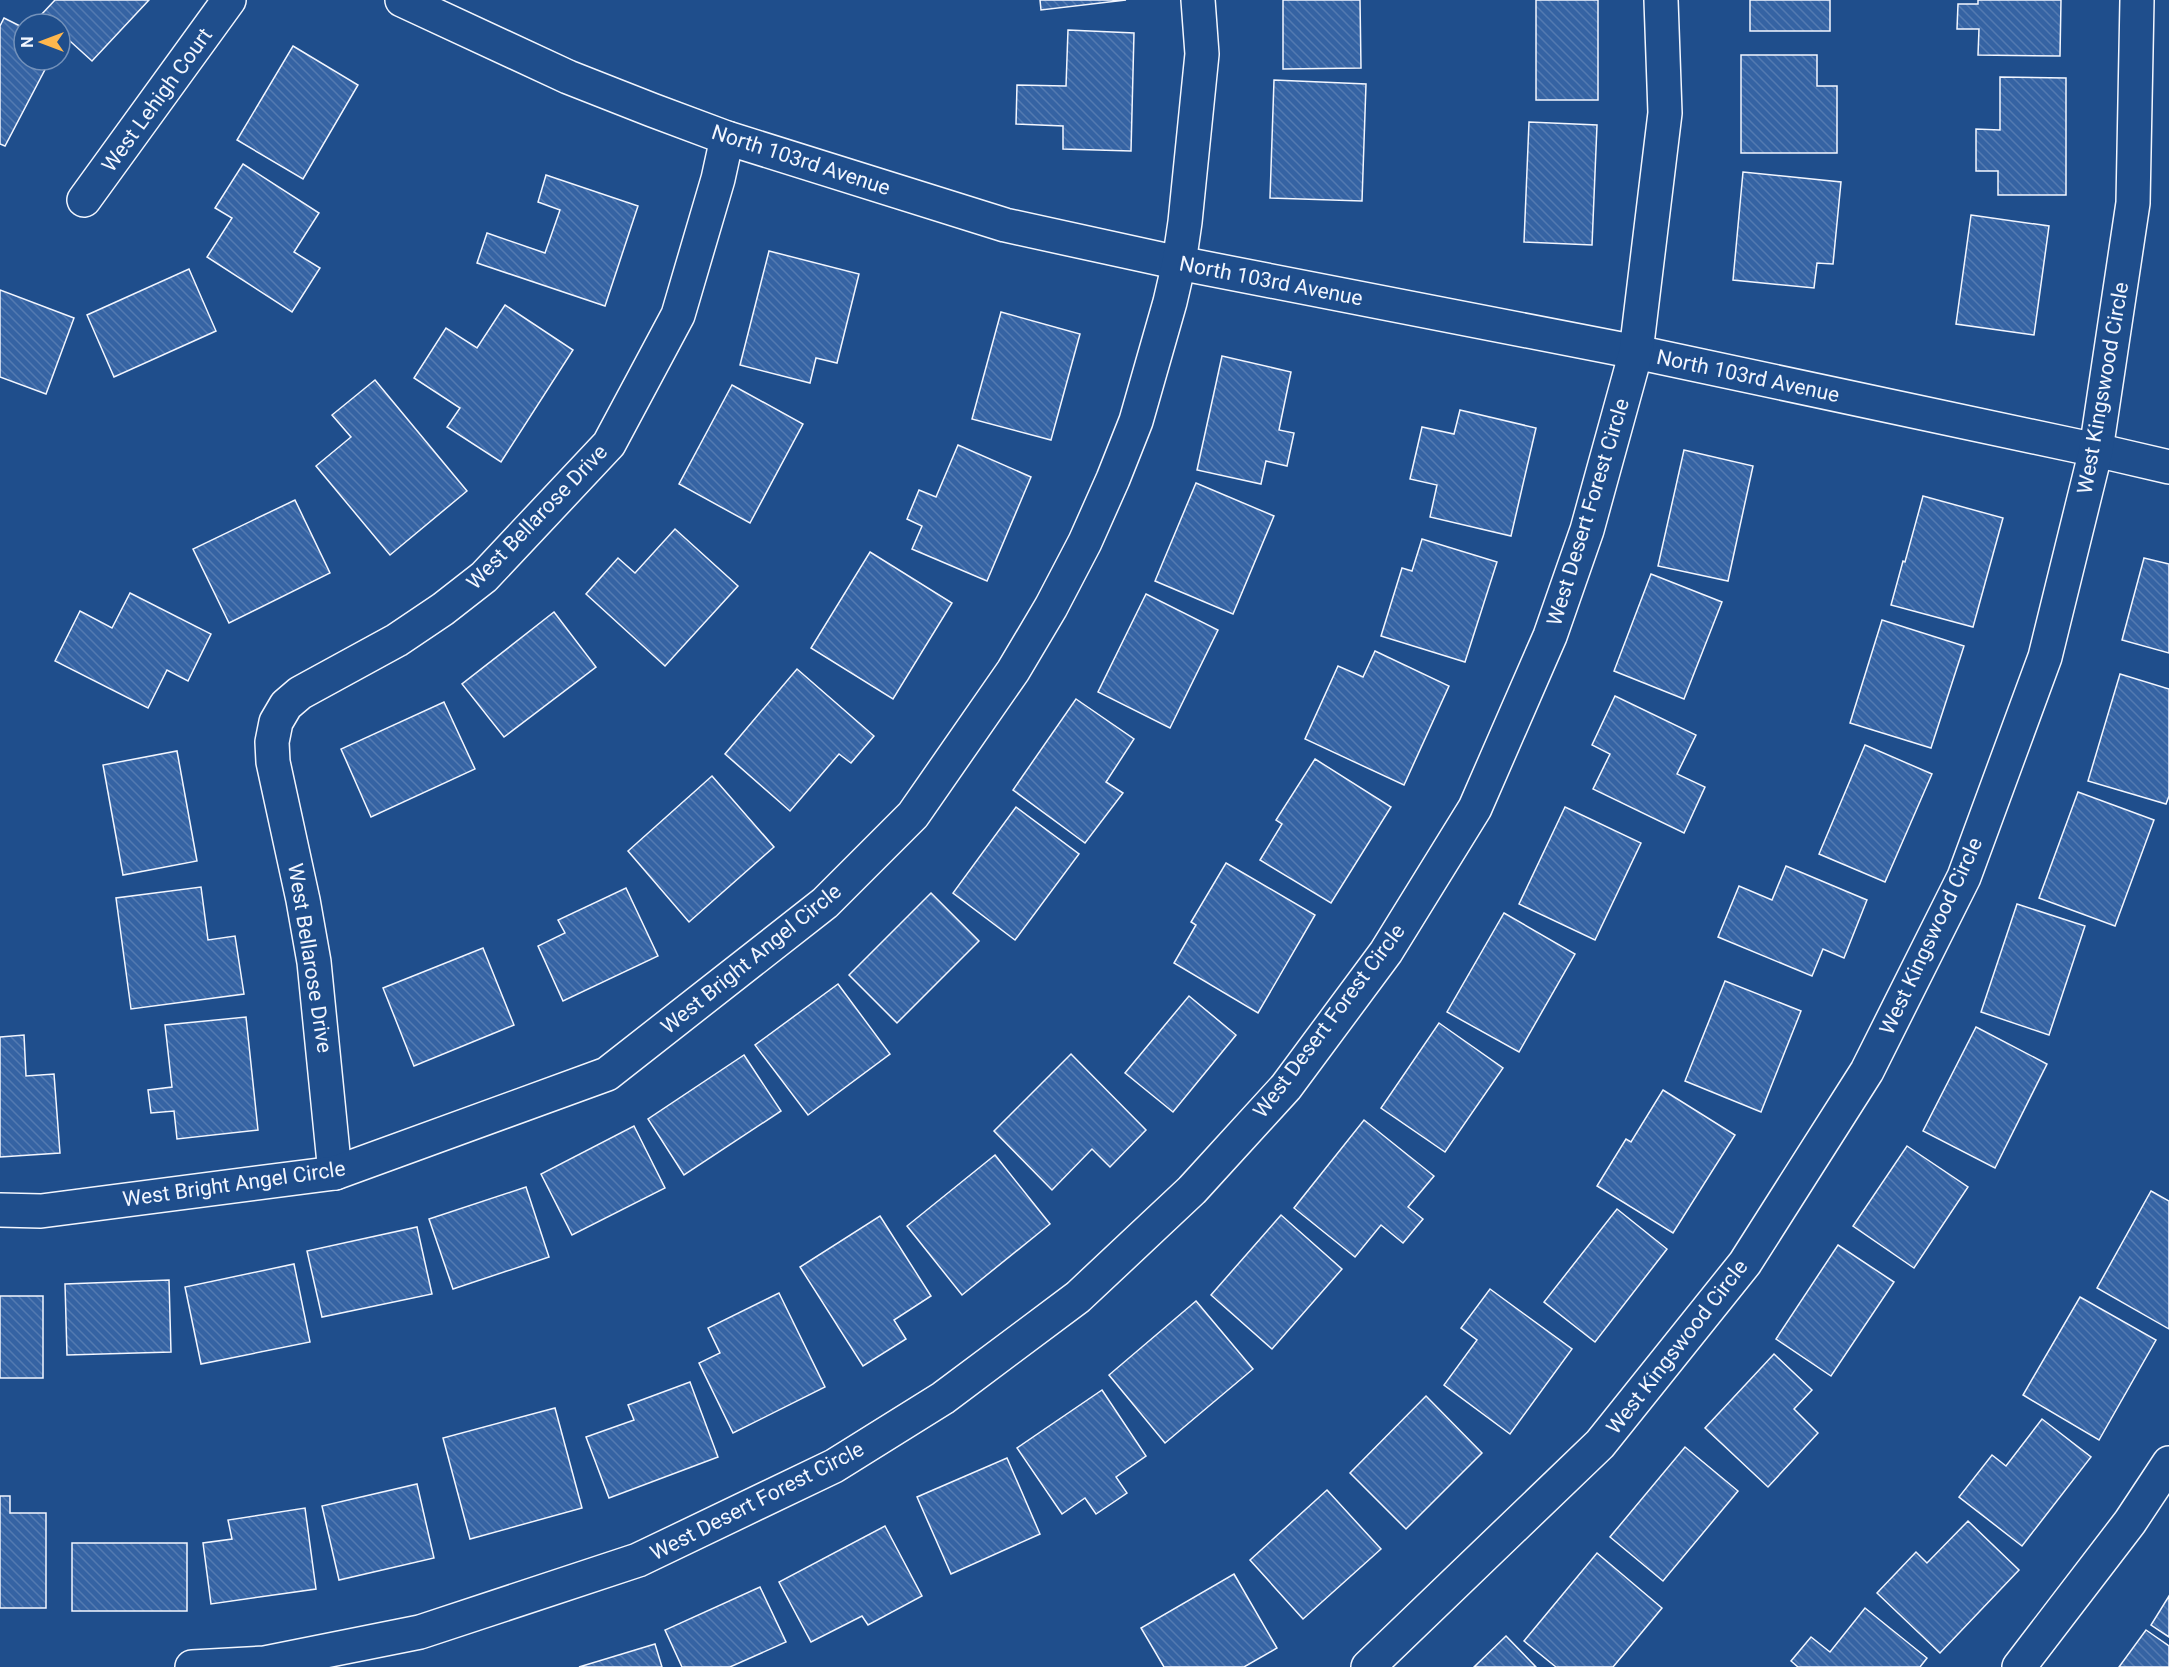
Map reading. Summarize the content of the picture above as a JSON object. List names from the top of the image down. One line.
{"streets":{"street":["West Lehigh Court","North 103rd Avenue","West Kingswood Circle","West Desert Forest Circle","West Bellarose Drive","West Bright Angel Circle"]},"crossings":[["North 103rd Avenue","West Kingswood Circle"],["North 103rd Avenue","West Desert Forest Circle"],["North 103rd Avenue","West Bellarose Drive"],["North 103rd Avenue","West Bright Angel Circle"],["West Bellarose Drive","West Bright Angel Circle"]],"north":"left"}
